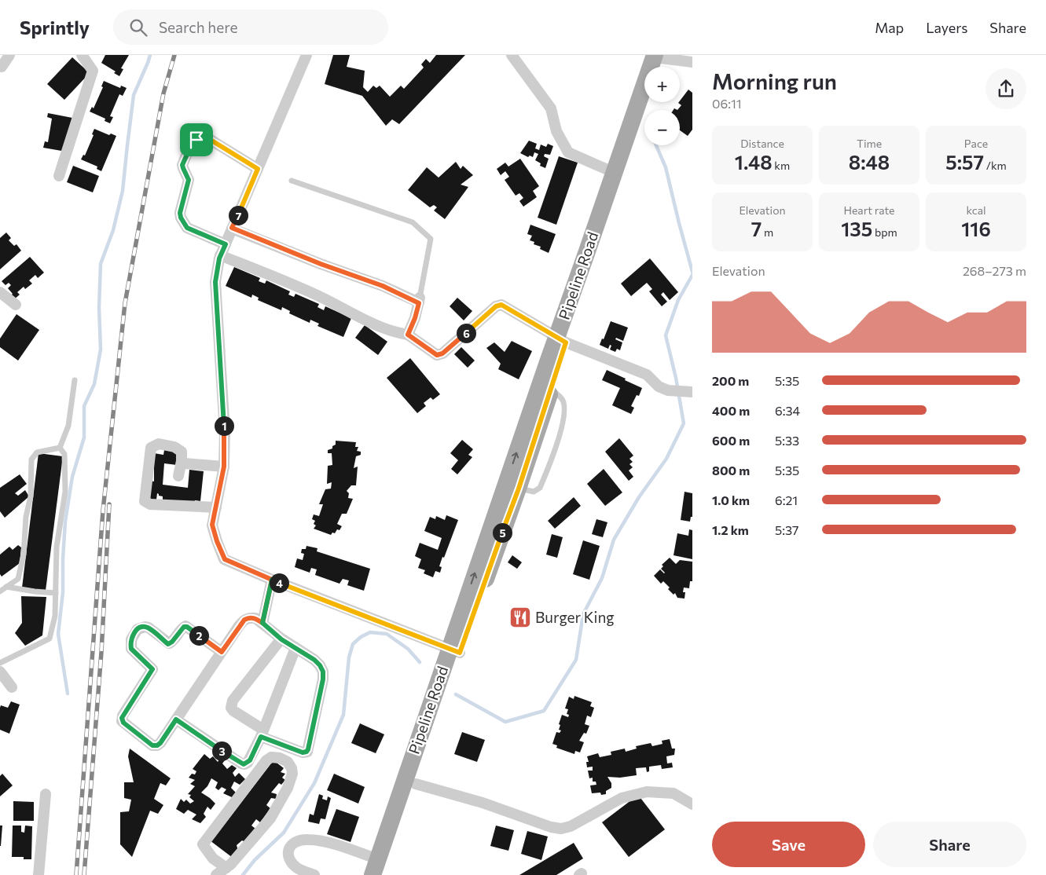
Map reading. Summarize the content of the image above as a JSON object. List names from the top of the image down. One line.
{"streets":{"main road":["Pipeline Road"]},"places":{"restaurant":["Burger King"]},"page":{"header":"Sprintly","search":"Search here","nav":["Map","Layers","Share"],"heading":["Morning run","06:11"],"map_buttons":["+","−"],"stats":[["Distance","1.48 km"],["Time","8:48"],["Pace","5:57 /km"],["Elevation","7 m"],["Heart rate","135 bpm"],["kcal","116"]],"pins":["7","6","1","5","4","2","3"],"chart":["Elevation","268–273 m"],"list":[{"name":"200 m","note":"5:35"},{"name":"400 m","note":"6:34"},{"name":"600 m","note":"5:33"},{"name":"800 m","note":"5:35"},{"name":"1.0 km","note":"6:21"},{"name":"1.2 km","note":"5:37"}],"buttons":["Save","Share"]}}
